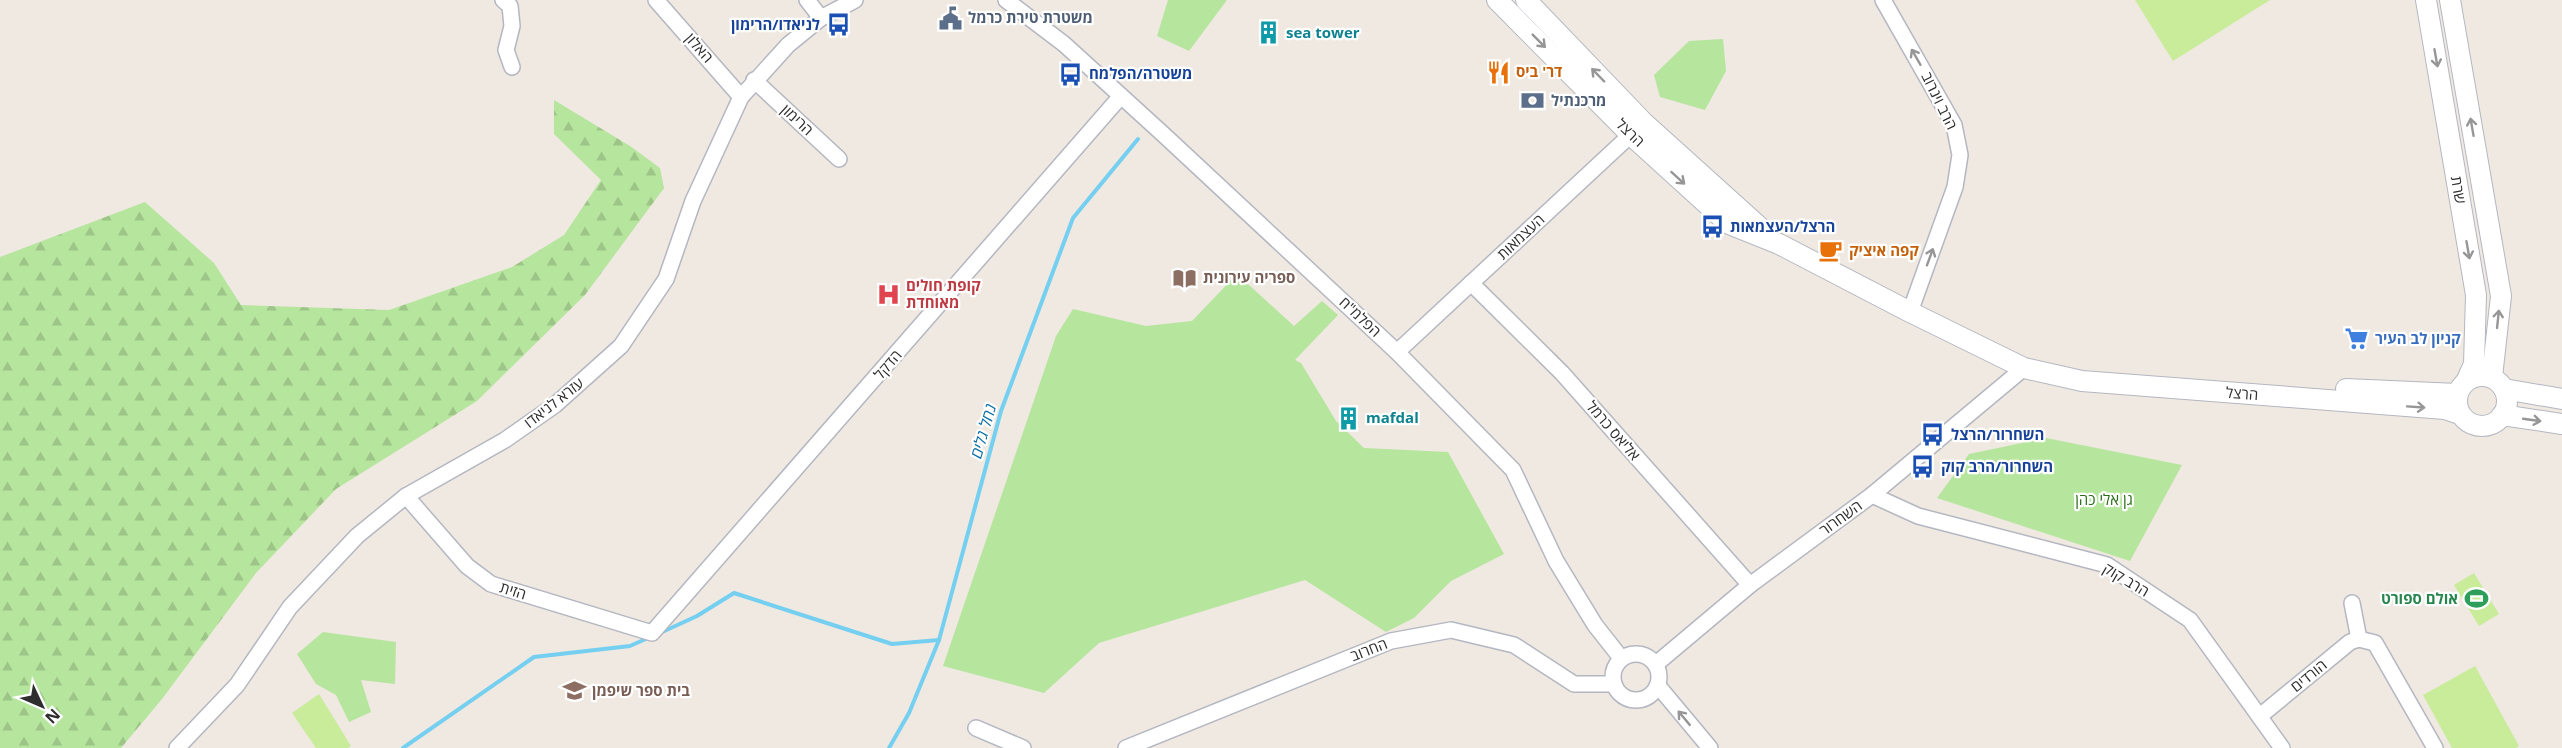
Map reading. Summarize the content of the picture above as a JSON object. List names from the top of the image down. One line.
{"streets":{"street":["האלון","הרב וינרוב","הרימון","הרצל","שרת","העצמאות","הפלמ\"ח","הדקל","עזרא לניאדו","אליאס כרמל","השחרור","הרב קוק","הזית","החרוב","הורדים"]},"crossings":[["האלון","עזרא לניאדו"],["הרב וינרוב","הרצל"],["הרימון","עזרא לניאדו"],["הרצל","שרת"],["הרצל","העצמאות"],["הרצל","השחרור"],["העצמאות","הפלמ\"ח"],["העצמאות","אליאס כרמל"],["הפלמ\"ח","הדקל"],["הפלמ\"ח","השחרור"],["הפלמ\"ח","החרוב"],["הדקל","הזית"],["עזרא לניאדו","הזית"],["אליאס כרמל","השחרור"],["השחרור","הרב קוק"],["השחרור","החרוב"],["הרב קוק","הורדים"]],"one_way":["הרב וינרוב"],"water":["נחל גלים"],"parks":["גן אלי כהן"],"places":{"public building":["משטרת טירת כרמל"],"bus stop":["לניאדו/הרימון","משטרה/הפלמח","הרצל/העצמאות","השחרור/הרצל","השחרור/הרב קוק"],"building":["sea tower","mafdal"],"restaurant":["דר' ביס"],"bank":["מרכנתיל"],"cafe":["קפה איציק"],"library":["ספריה עירונית"],"hospital":["קופת חולים מאוחדת"],"supermarket":["קניון לב העיר"],"sports":["אולם ספורט"],"school or university":["בית ספר שיפמן"]},"north":"bottom right"}
